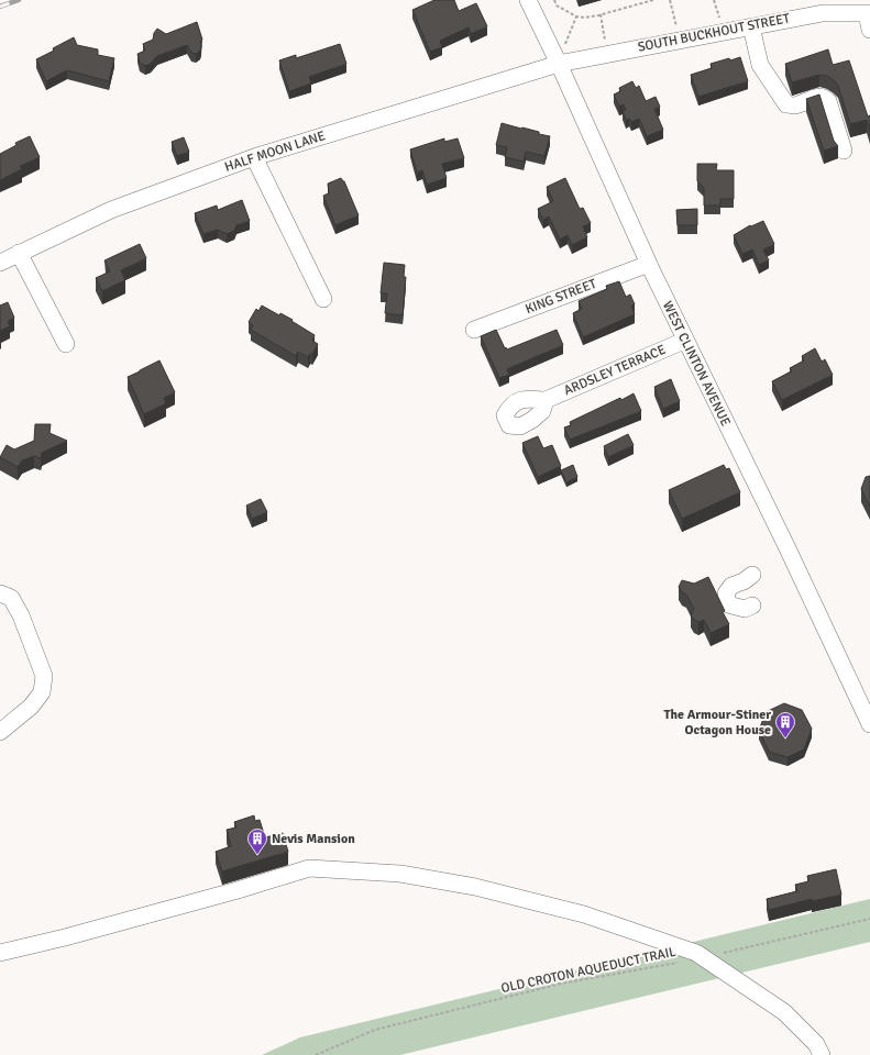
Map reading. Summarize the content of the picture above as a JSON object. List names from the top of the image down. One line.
{"streets":{"street":["SOUTH BUCKHOUT STREET","HALF MOON LANE","KING STREET","WEST CLINTON AVENUE","ARDSLEY TERRACE"],"path":["OLD CROTON AQUEDUCT TRAIL"]},"crossings":[["SOUTH BUCKHOUT STREET","HALF MOON LANE"],["SOUTH BUCKHOUT STREET","WEST CLINTON AVENUE"],["HALF MOON LANE","WEST CLINTON AVENUE"],["KING STREET","WEST CLINTON AVENUE"],["WEST CLINTON AVENUE","ARDSLEY TERRACE"]],"places":{"building":["The Armour-Stiner Octagon House","Nevis Mansion"]}}
